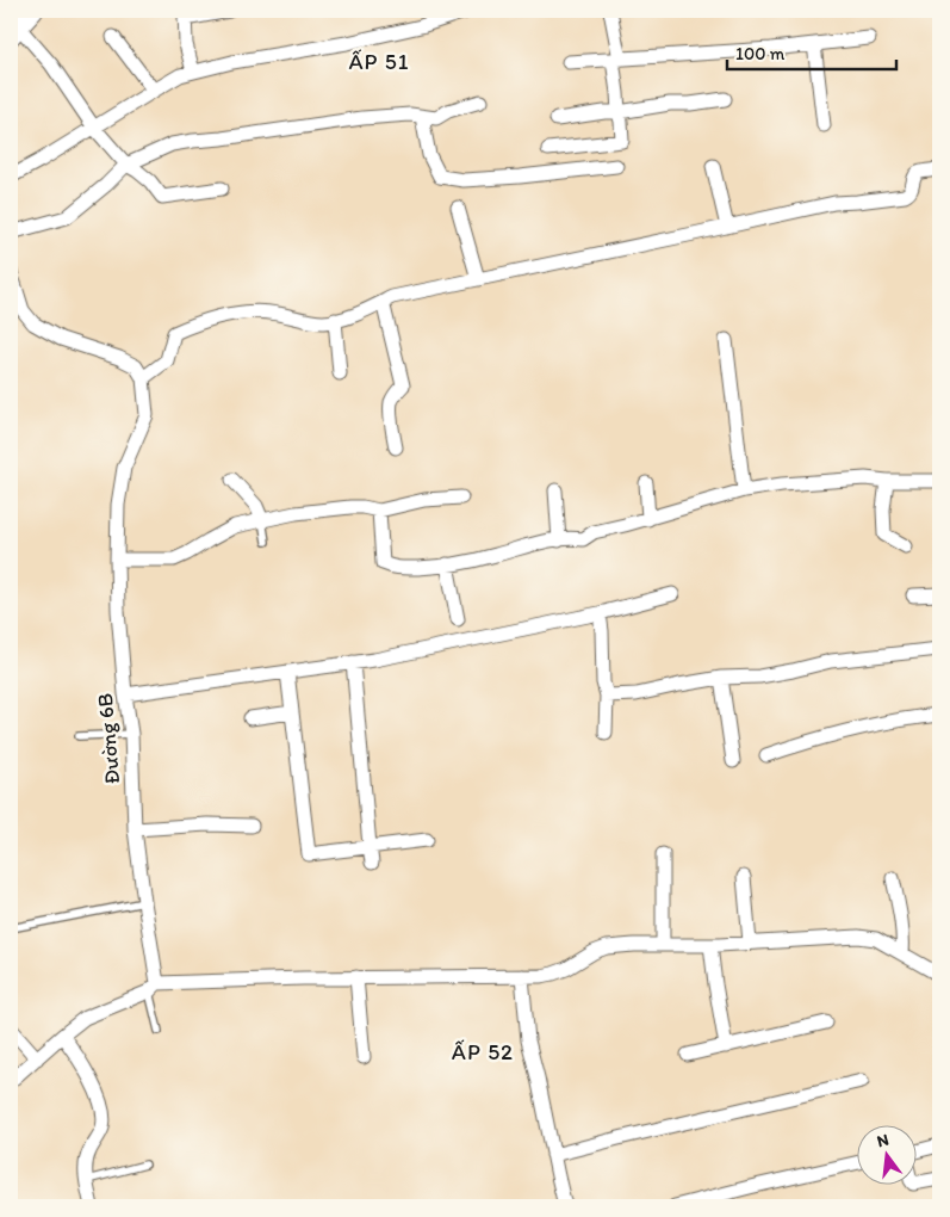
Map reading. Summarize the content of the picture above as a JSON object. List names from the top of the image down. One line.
{"streets":{"street":["Đường 6B"]},"districts":["ẤP 51","ẤP 52"],"scale_bar":"100 m","north":"top"}
